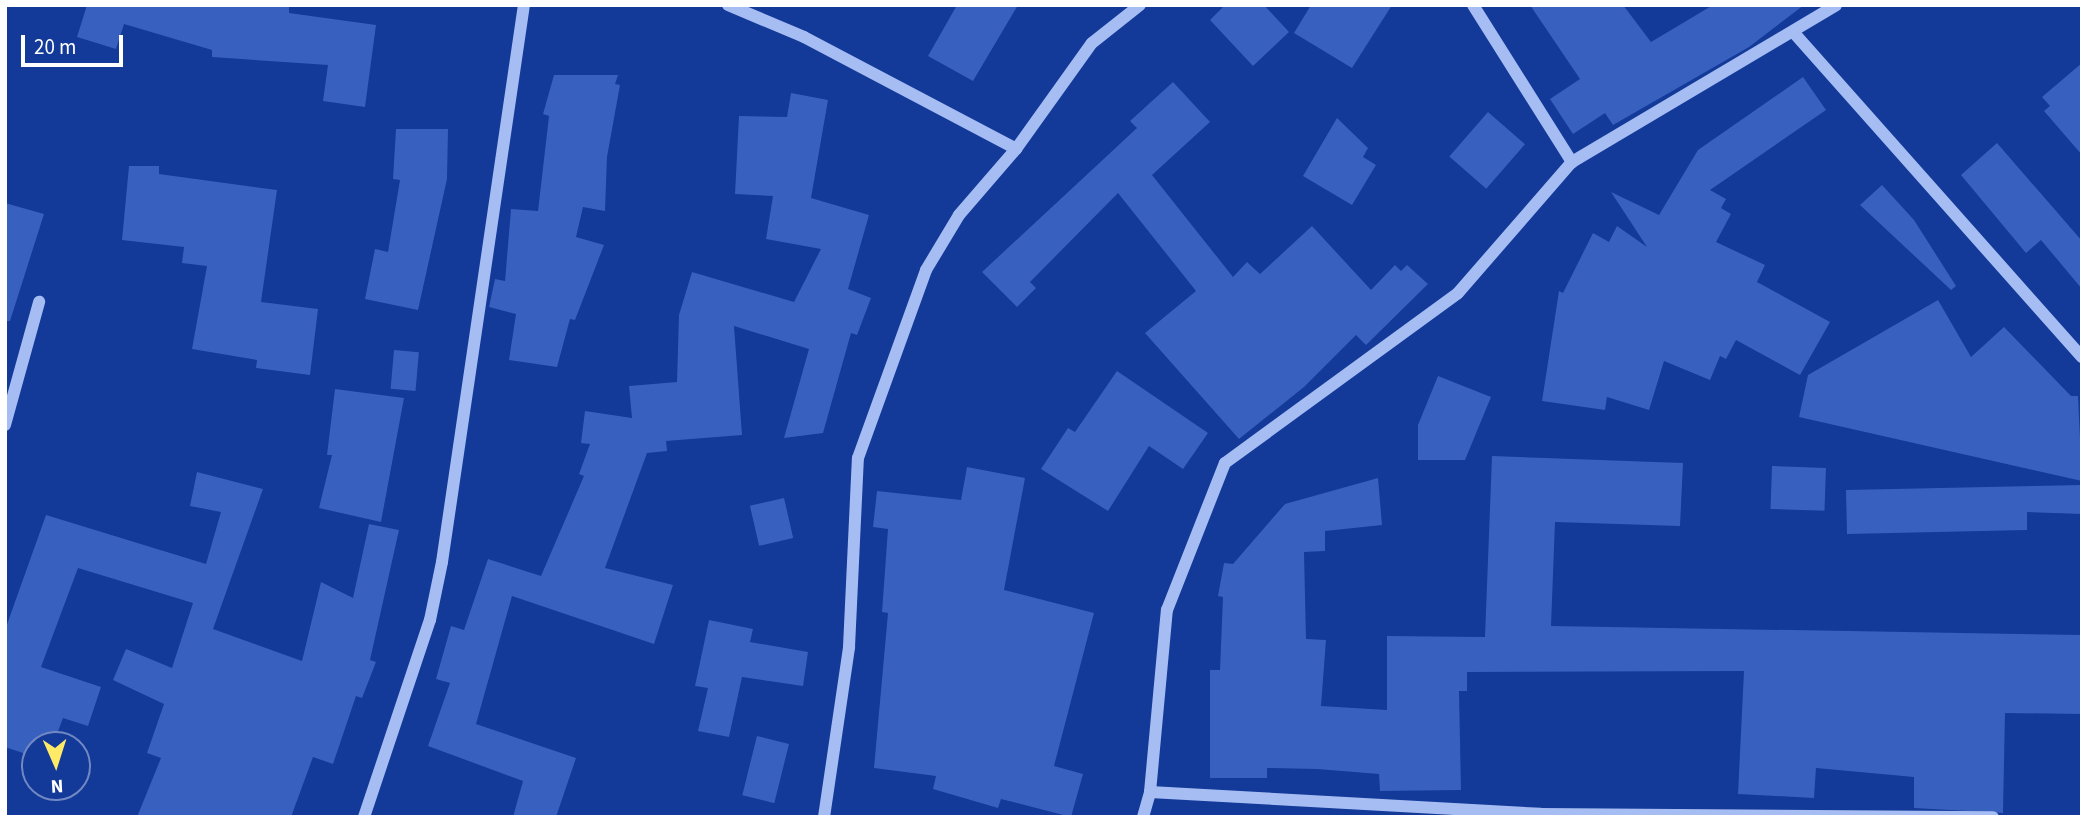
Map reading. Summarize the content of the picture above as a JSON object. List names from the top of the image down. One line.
{"scale_bar":"20 m","north":"bottom"}
